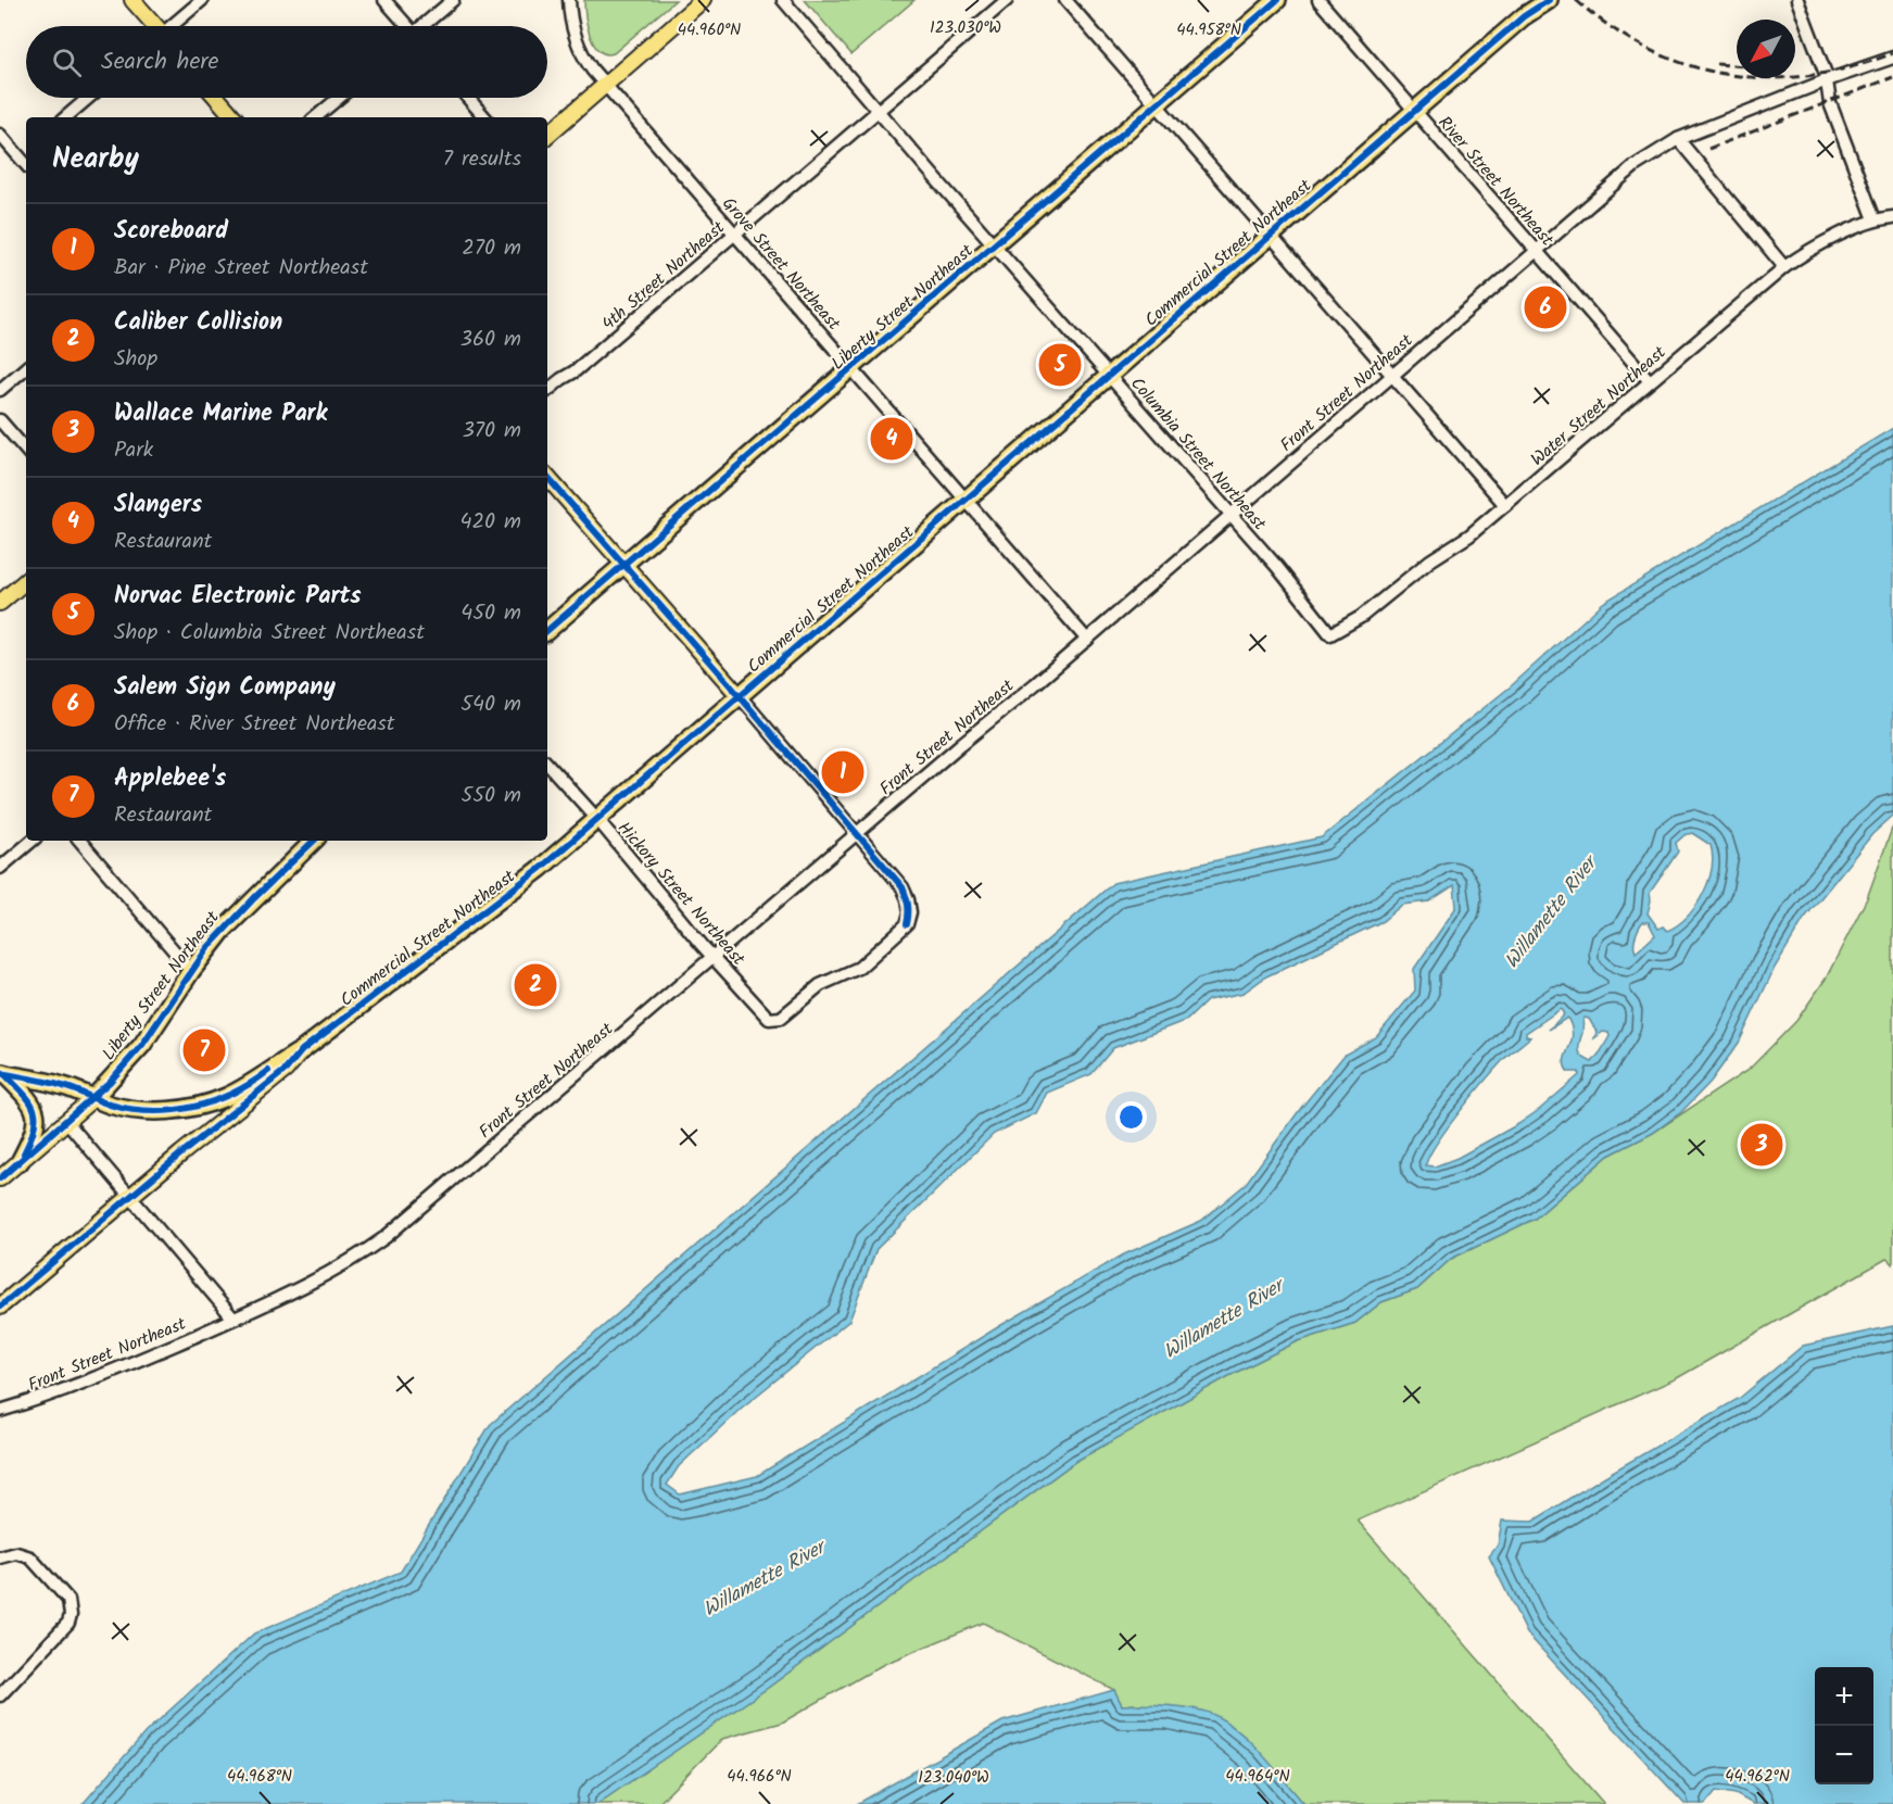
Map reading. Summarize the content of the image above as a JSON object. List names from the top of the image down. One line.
{"streets":{"highway":["Commercial Street Northeast","Liberty Street Northeast"],"street":["River Street Northeast","Grove Street Northeast","4th Street Northeast","Front Street Northeast","Water Street Northeast","Columbia Street Northeast","Hickory Street Northeast"]},"crossings":[["River Street Northeast","Commercial Street Northeast"],["River Street Northeast","Front Street Northeast"],["River Street Northeast","Water Street Northeast"],["Commercial Street Northeast","Grove Street Northeast"],["Commercial Street Northeast","Columbia Street Northeast"],["Commercial Street Northeast","Hickory Street Northeast"],["Grove Street Northeast","4th Street Northeast"],["Grove Street Northeast","Liberty Street Northeast"],["Grove Street Northeast","Front Street Northeast"],["4th Street Northeast","Columbia Street Northeast"],["Liberty Street Northeast","Columbia Street Northeast"],["Front Street Northeast","Columbia Street Northeast"],["Front Street Northeast","Hickory Street Northeast"],["Water Street Northeast","Columbia Street Northeast"]],"water":["Willamette River"],"north":"bottom left","page":{"search":"Search here","heading":["Nearby","7 results"],"list":[{"mark":"1","name":"Scoreboard","note":"Bar · Pine Street Northeast","value":"270 m"},{"mark":"2","name":"Caliber Collision","note":"Shop","value":"360 m"},{"mark":"3","name":"Wallace Marine Park","note":"Park","value":"370 m"},{"mark":"4","name":"Slangers","note":"Restaurant","value":"420 m"},{"mark":"5","name":"Norvac Electronic Parts","note":"Shop · Columbia Street Northeast","value":"450 m"},{"mark":"6","name":"Salem Sign Company","note":"Office · River Street Northeast","value":"540 m"},{"mark":"7","name":"Applebee's","note":"Restaurant","value":"550 m"}],"pins":["6","5","4","1","2","7","3"],"map_buttons":["+","−"]},"coordinates":["123.030°W","44.960°N","44.958°N","44.968°N","44.966°N","44.964°N","44.962°N","123.040°W"]}
